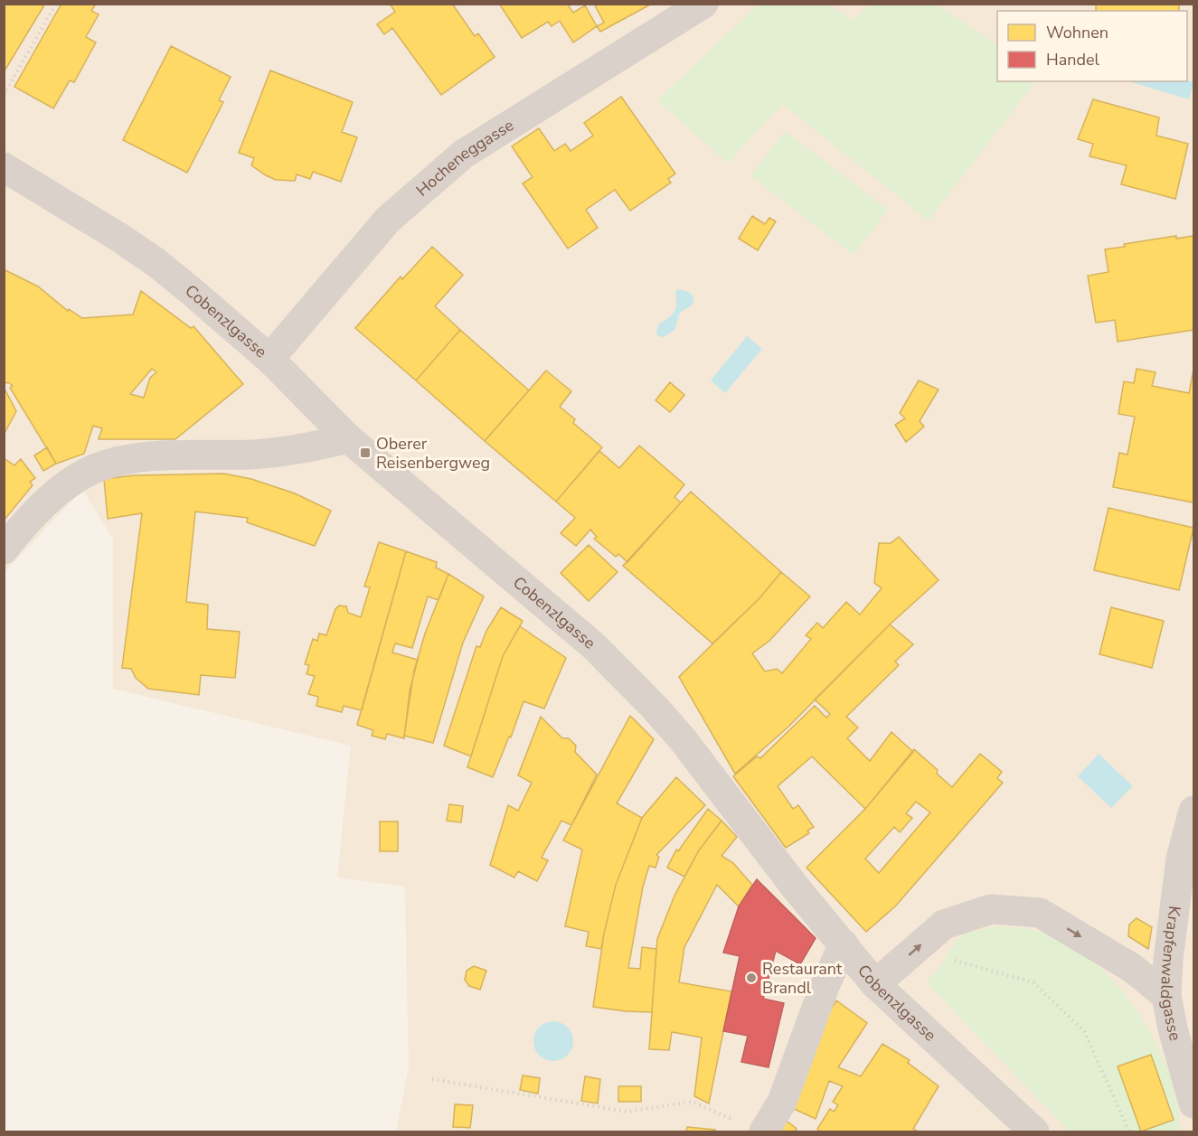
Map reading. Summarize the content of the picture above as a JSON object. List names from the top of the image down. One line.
{"streets":{"street":["Hocheneggasse","Cobenzlgasse","Krapfenwaldgasse"]},"crossings":[["Hocheneggasse","Cobenzlgasse"]],"places":{"transit":["Oberer Reisenbergweg"],"other":["Restaurant Brandl"]},"legend":["Wohnen","Handel"]}
